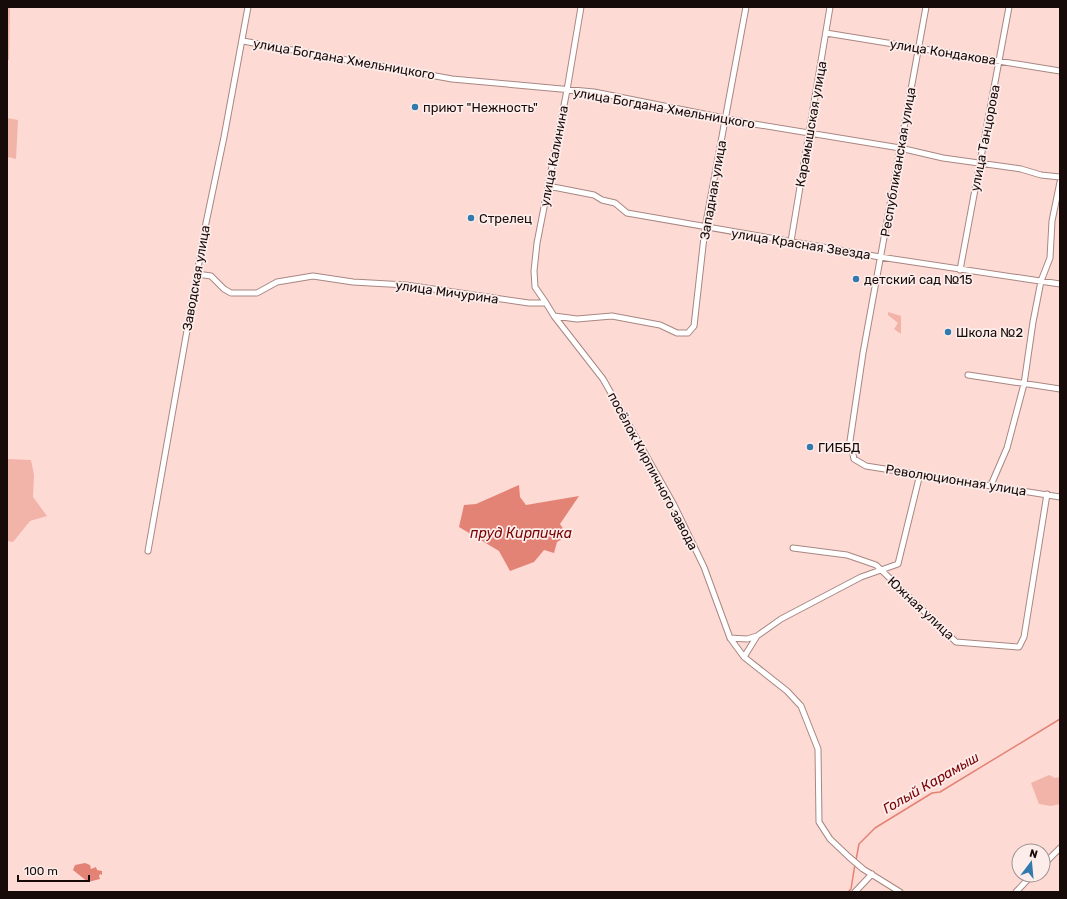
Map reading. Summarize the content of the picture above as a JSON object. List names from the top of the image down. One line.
{"streets":{"street":["улица Кондакова","улица Богдана Хмельницкого","Карамышская улица","улица Танцорова","улица Калинина","Республиканская улица","Западная улица","улица Красная Звезда","Заводская улица","улица Мичурина","посёлок Кирпичного завода","Революционная улица","Южная улица"]},"crossings":[["улица Кондакова","Карамышская улица"],["улица Кондакова","улица Танцорова"],["улица Кондакова","Республиканская улица"],["улица Богдана Хмельницкого","Карамышская улица"],["улица Богдана Хмельницкого","улица Танцорова"],["улица Богдана Хмельницкого","улица Калинина"],["улица Богдана Хмельницкого","Республиканская улица"],["улица Богдана Хмельницкого","Западная улица"],["улица Богдана Хмельницкого","Заводская улица"],["Карамышская улица","улица Красная Звезда"],["улица Танцорова","улица Красная Звезда"],["улица Калинина","улица Красная Звезда"],["улица Калинина","улица Мичурина"],["Республиканская улица","улица Красная Звезда"],["Республиканская улица","Революционная улица"],["Западная улица","улица Красная Звезда"],["Западная улица","посёлок Кирпичного завода"],["Заводская улица","улица Мичурина"],["Революционная улица","Южная улица"]],"water":["пруд Кирпичка","Голый Карамыш"],"places":["приют \"Нежность\"","Стрелец","детский сад №15","Школа №2","ГИББД"],"scale_bar":"100 m","north":"top"}
